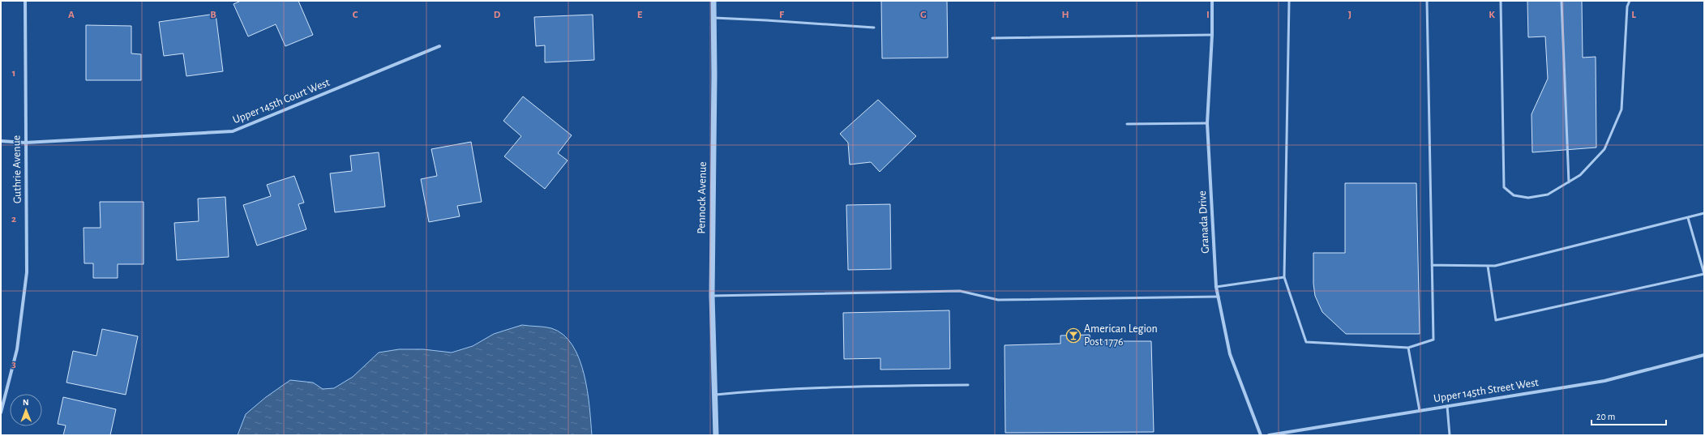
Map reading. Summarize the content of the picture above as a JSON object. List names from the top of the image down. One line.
{"streets":{"street":["Upper 145th Court West","Guthrie Avenue","Pennock Avenue","Granada Drive","Upper 145th Street West"]},"crossings":[["Upper 145th Court West","Guthrie Avenue"]],"places":{"bar":["American Legion Post 1776"]},"scale_bar":"20 m","north":"top","grid":{"columns":["A","B","C","D","E","F","G","H","I","J","K","L"],"rows":["1","2","3"]}}
